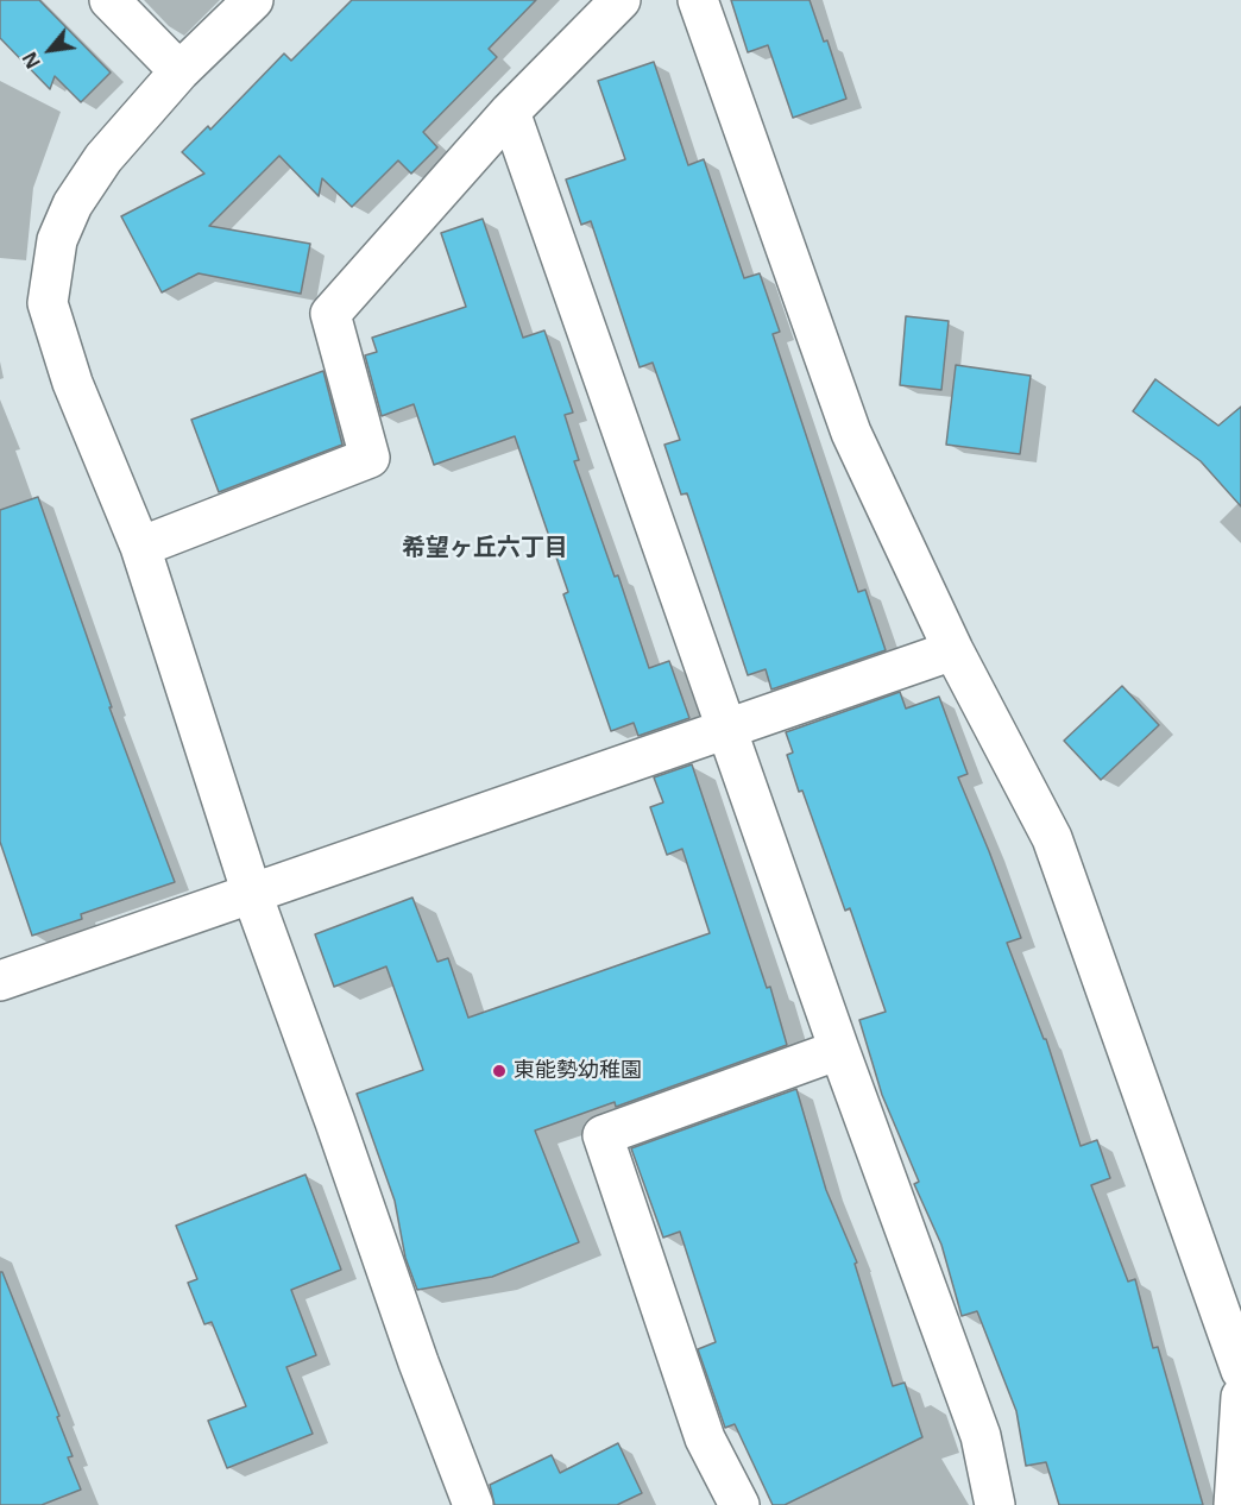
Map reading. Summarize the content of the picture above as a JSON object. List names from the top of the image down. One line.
{"districts":["希望ヶ丘六丁目"],"places":["東能勢幼稚園"],"north":"bottom left"}
